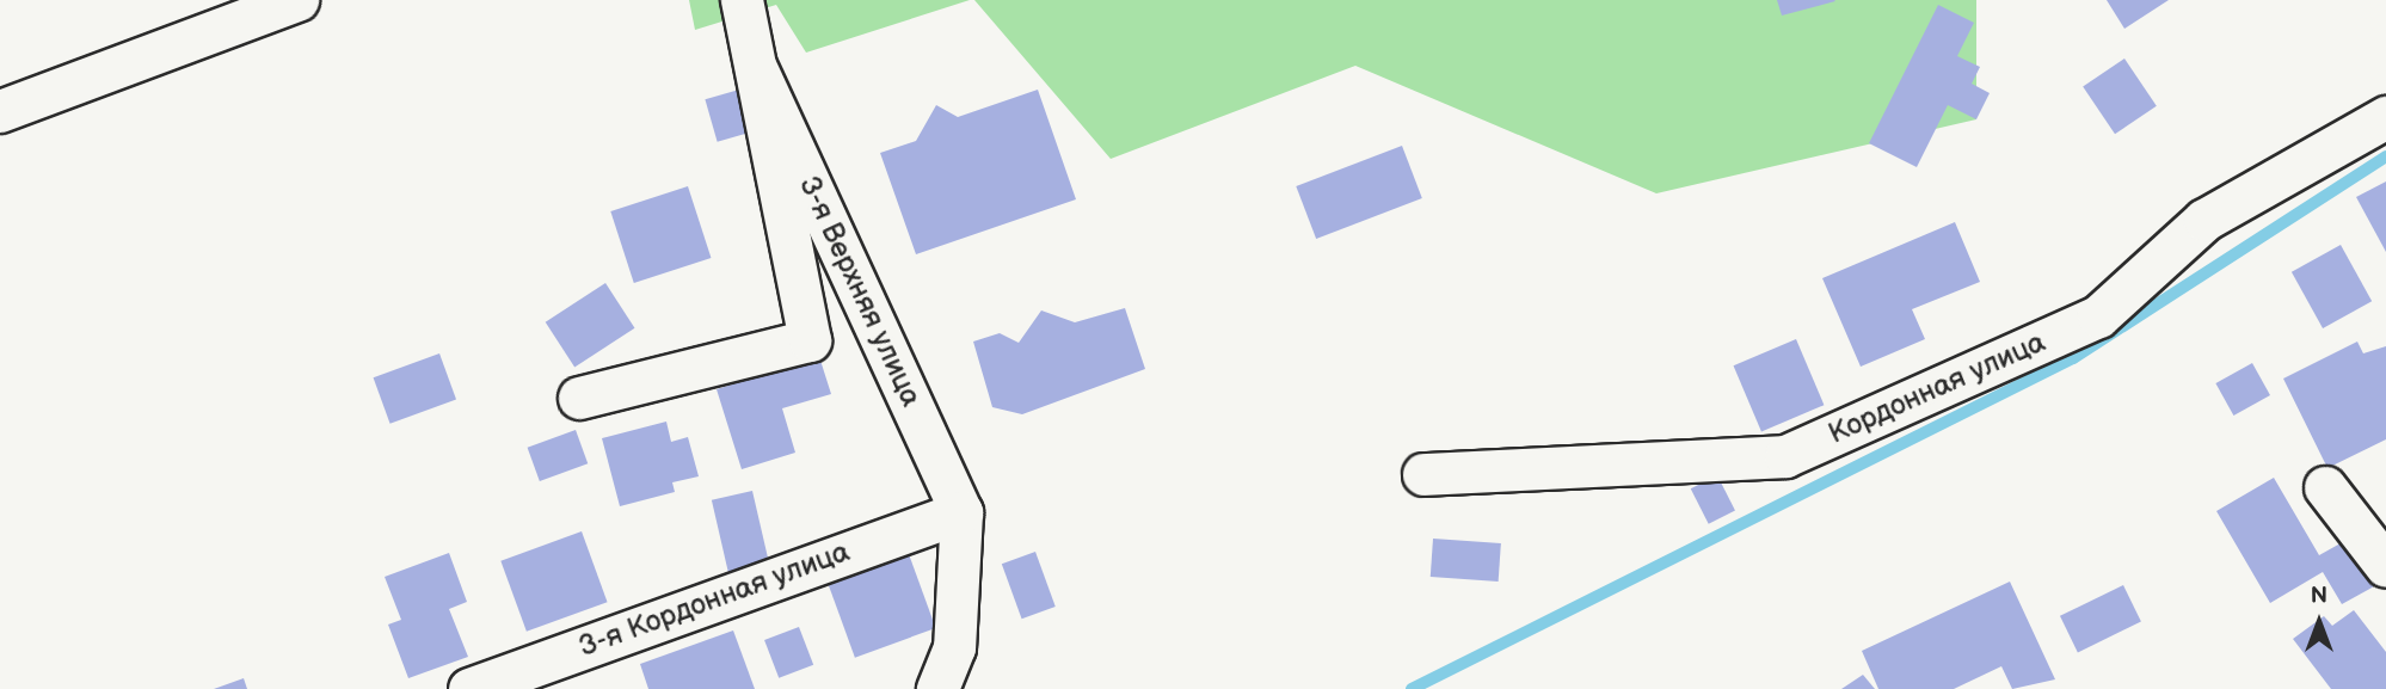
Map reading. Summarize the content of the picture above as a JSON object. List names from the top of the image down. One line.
{"streets":{"street":["3-я Верхняя улица","Кордонная улица","3-я Кордонная улица"]},"crossings":[["3-я Верхняя улица","3-я Кордонная улица"]],"north":"top"}
